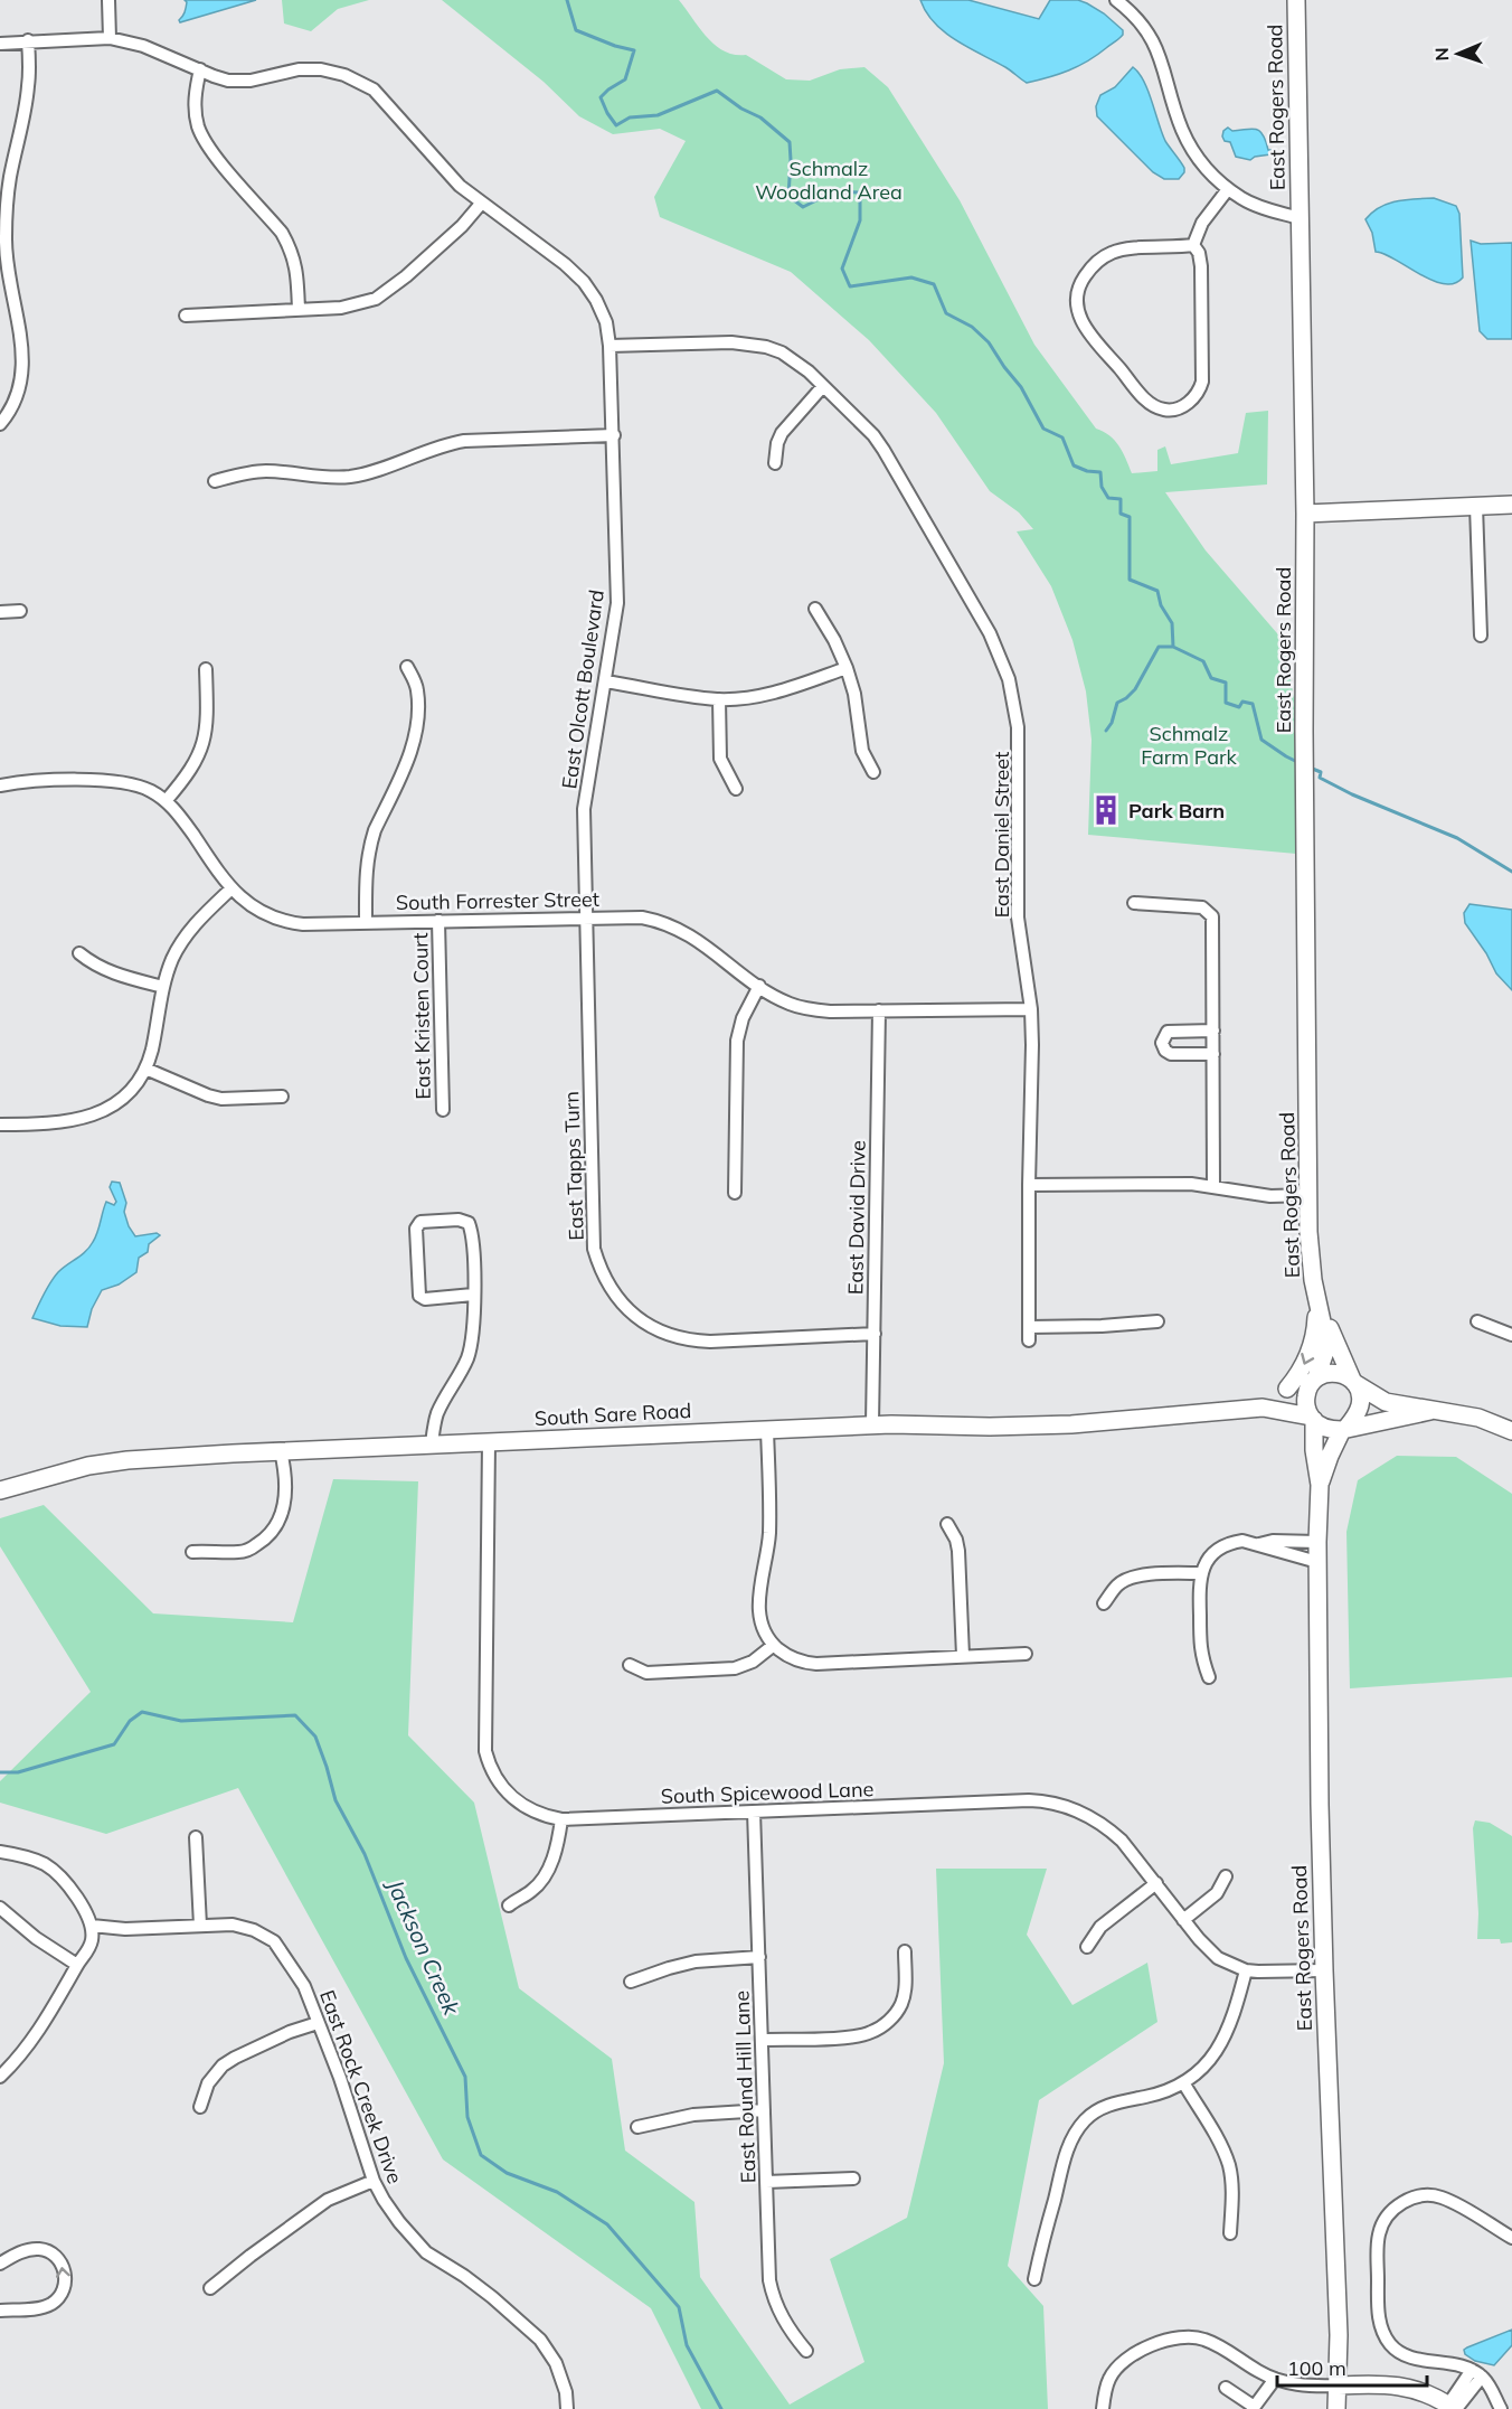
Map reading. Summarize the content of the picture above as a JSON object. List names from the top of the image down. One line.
{"streets":{"main road":["East Rogers Road","South Sare Road"],"street":["East Olcott Boulevard","East Daniel Street","South Forrester Street","East Kristen Court","East Tapps Turn","East David Drive","South Spicewood Lane","East Rock Creek Drive","East Round Hill Lane"]},"crossings":[["East Rogers Road","South Sare Road"],["East Rogers Road","South Spicewood Lane"],["East Olcott Boulevard","East Daniel Street"],["East Olcott Boulevard","South Forrester Street"],["East Olcott Boulevard","East Tapps Turn"],["East Daniel Street","South Forrester Street"],["South Forrester Street","East Kristen Court"],["South Forrester Street","East Tapps Turn"],["South Forrester Street","East David Drive"],["East Tapps Turn","East David Drive"],["East David Drive","South Sare Road"],["South Sare Road","South Spicewood Lane"],["South Spicewood Lane","East Round Hill Lane"]],"water":["Jackson Creek"],"parks":["Schmalz Woodland Area","Schmalz Farm Park"],"places":{"building":["Park Barn"]},"scale_bar":"100 m","north":"left"}
